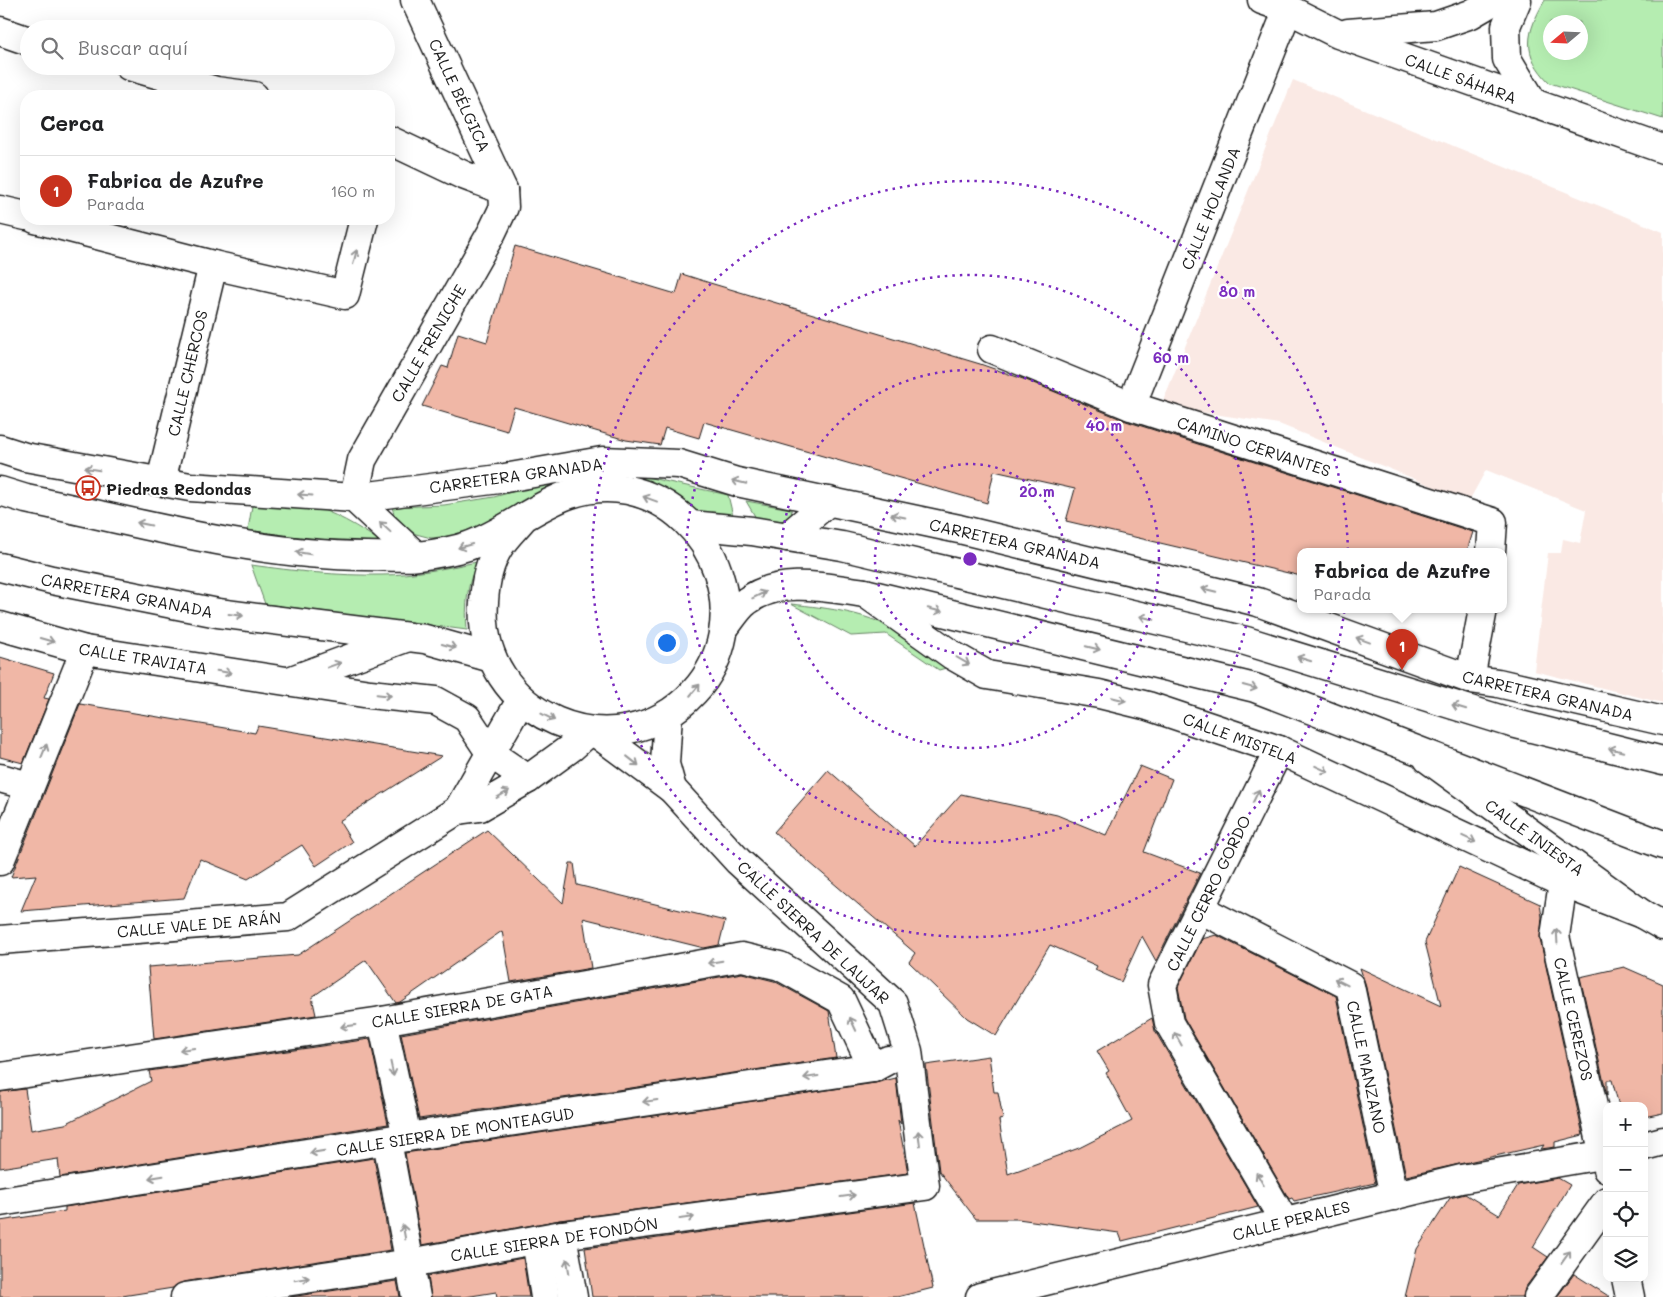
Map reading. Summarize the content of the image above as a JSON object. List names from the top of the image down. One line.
{"streets":{"street":["CALLE SÁHARA","CALLE BÉLGICA","CALLE HOLANDA","CALLE FRENICHE","CALLE CHERCOS","CAMINO CERVANTES","CARRETERA GRANADA","CALLE TRAVIATA","CALLE MISTELA","CALLE INIESTA","CALLE CERRO GORDO","CALLE VALE DE ARÁN","CALLE SIERRA DE LAUJAR","CALLE SIERRA DE GATA","CALLE CEREZOS","CALLE MANZANO","CALLE SIERRA DE MONTEAGUD","CALLE PERALES","CALLE SIERRA DE FONDÓN"]},"crossings":[["CALLE SÁHARA","CALLE HOLANDA"],["CALLE BÉLGICA","CALLE FRENICHE"],["CALLE HOLANDA","CAMINO CERVANTES"],["CALLE FRENICHE","CARRETERA GRANADA"],["CALLE CHERCOS","CARRETERA GRANADA"],["CARRETERA GRANADA","CALLE TRAVIATA"],["CARRETERA GRANADA","CALLE MISTELA"],["CARRETERA GRANADA","CALLE INIESTA"],["CARRETERA GRANADA","CALLE VALE DE ARÁN"],["CARRETERA GRANADA","CALLE SIERRA DE LAUJAR"],["CALLE TRAVIATA","CALLE VALE DE ARÁN"],["CALLE MISTELA","CALLE INIESTA"],["CALLE MISTELA","CALLE CERRO GORDO"],["CALLE MISTELA","CALLE CEREZOS"],["CALLE CERRO GORDO","CALLE MANZANO"],["CALLE CERRO GORDO","CALLE PERALES"],["CALLE VALE DE ARÁN","CALLE SIERRA DE LAUJAR"],["CALLE SIERRA DE LAUJAR","CALLE SIERRA DE MONTEAGUD"],["CALLE SIERRA DE LAUJAR","CALLE SIERRA DE FONDÓN"],["CALLE SIERRA DE GATA","CALLE SIERRA DE MONTEAGUD"],["CALLE MANZANO","CALLE PERALES"]],"one_way":["CALLE TRAVIATA","CALLE MISTELA","CALLE CERRO GORDO","CALLE SIERRA DE GATA","CALLE CEREZOS","CALLE MANZANO","CALLE SIERRA DE MONTEAGUD","CALLE SIERRA DE FONDÓN"],"places":{"bus stop":["Piedras Redondas"]},"north":"left","page":{"search":"Buscar aquí","heading":"Cerca","list":[{"mark":"1","name":"Fabrica de Azufre","note":"Parada","value":"160 m"}],"popup":["Fabrica de Azufre","Parada"],"pins":"1","map_buttons":["+","−"]},"rings":["80 m","60 m","40 m","20 m"]}
